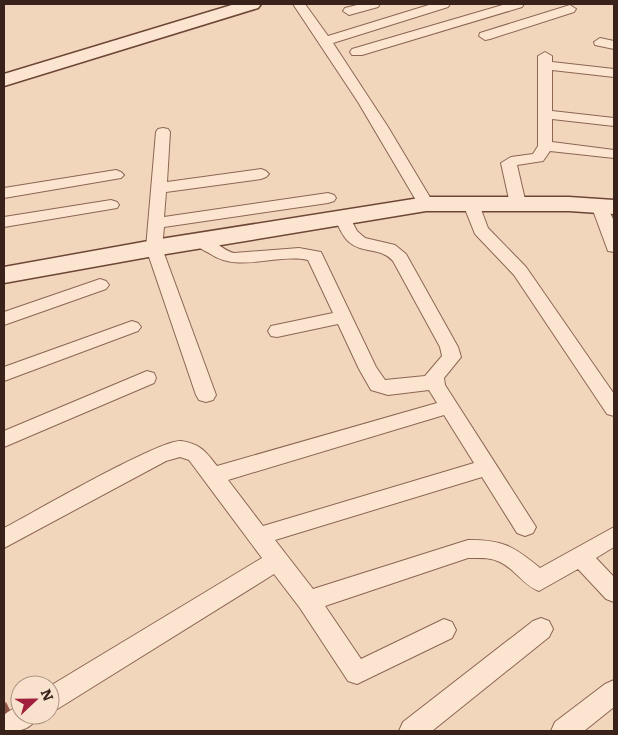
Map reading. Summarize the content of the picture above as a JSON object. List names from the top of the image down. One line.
{"north":"right"}
